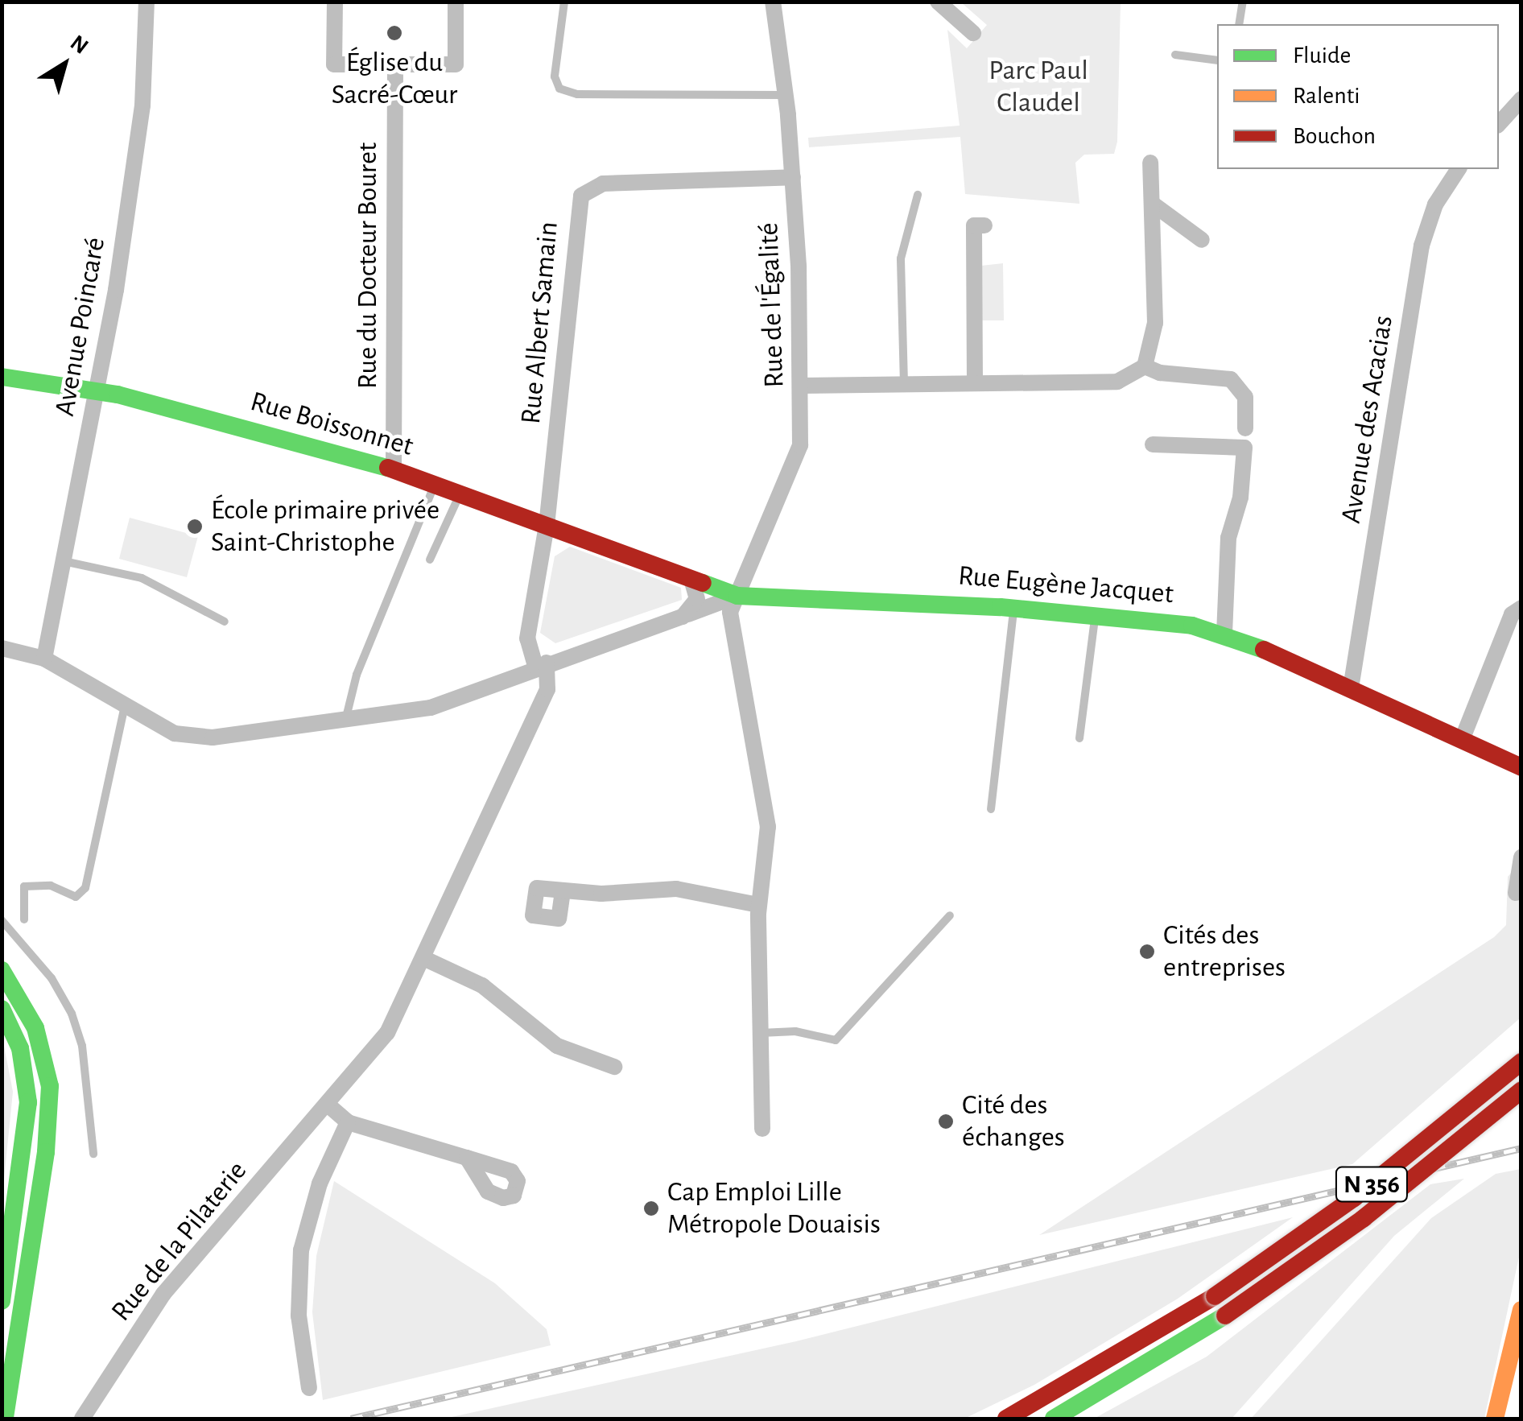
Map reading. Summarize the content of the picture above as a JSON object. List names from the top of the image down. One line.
{"streets":{"main road":["Rue Boissonnet","Rue Eugène Jacquet","N 356"],"street":["Rue du Docteur Bouret","Rue de l'Égalité","Rue Albert Samain","Avenue Poincaré","Avenue des Acacias","Rue de la Pilaterie"]},"crossings":[["Rue du Docteur Bouret","Rue Boissonnet"],["Rue de l'Égalité","Rue Albert Samain"],["Rue de l'Égalité","Rue Eugène Jacquet"],["Rue Albert Samain","Rue Boissonnet"],["Rue Albert Samain","Rue de la Pilaterie"],["Avenue Poincaré","Rue Boissonnet"],["Avenue des Acacias","Rue Eugène Jacquet"],["Rue Boissonnet","Rue Eugène Jacquet"],["Rue Boissonnet","Rue de la Pilaterie"]],"parks":["Parc Paul Claudel"],"places":["Église du Sacré-Cœur","École primaire privée Saint-Christophe","Cités des entreprises","Cité des échanges","Cap Emploi Lille Métropole Douaisis"],"legend":["Fluide","Ralenti","Bouchon"],"north":"top right"}
